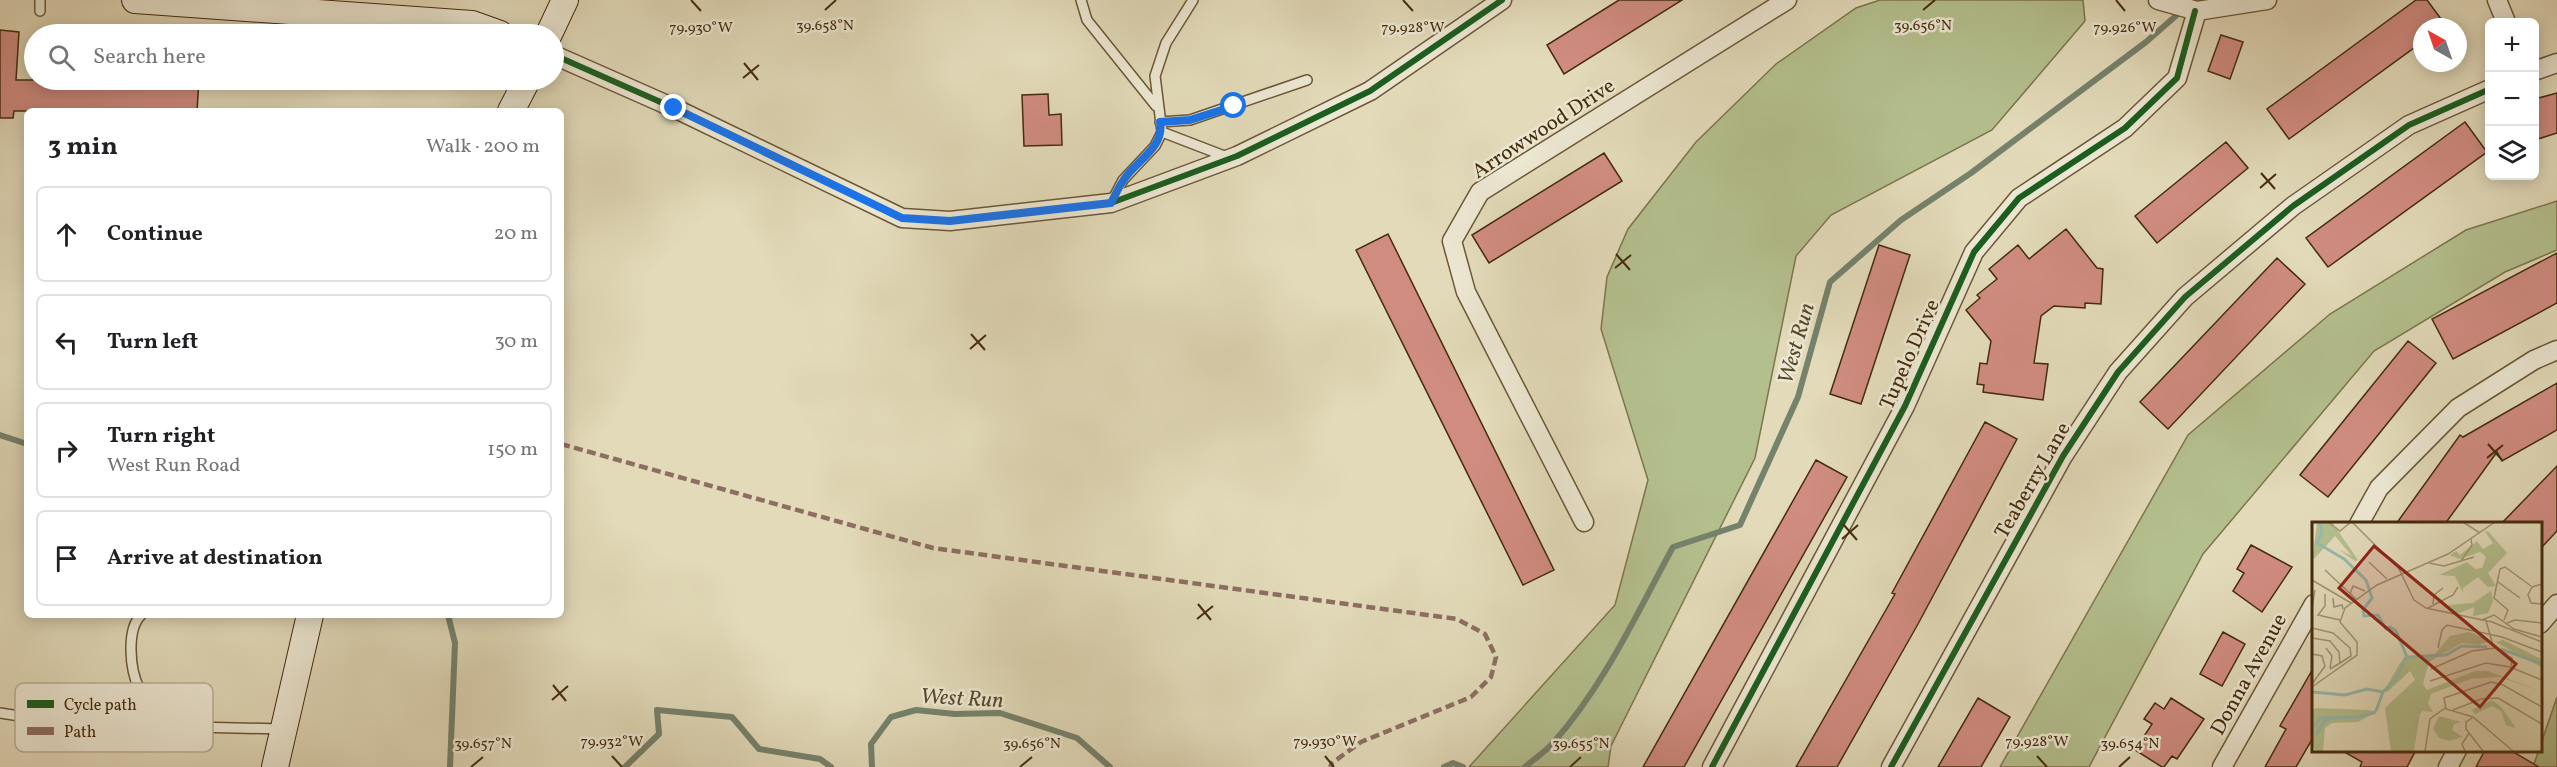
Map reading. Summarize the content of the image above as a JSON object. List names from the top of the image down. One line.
{"streets":{"street":["Arrowwood Drive","Tupelo Drive","Teaberry Lane","Donna Avenue"]},"water":["West Run"],"legend":["Cycle path","Path"],"north":"top left","page":{"map_buttons":["+","−"],"search":"Search here","heading":["3 min","Walk · 200 m"],"list":[["Continue","20 m"],["Turn left","30 m"],["Turn right","West Run Road","150 m"],"Arrive at destination"]},"coordinates":["39.658°N","39.656°N","79.930°W","79.928°W","79.926°W","79.932°W","39.657°N","39.655°N","39.654°N"]}
